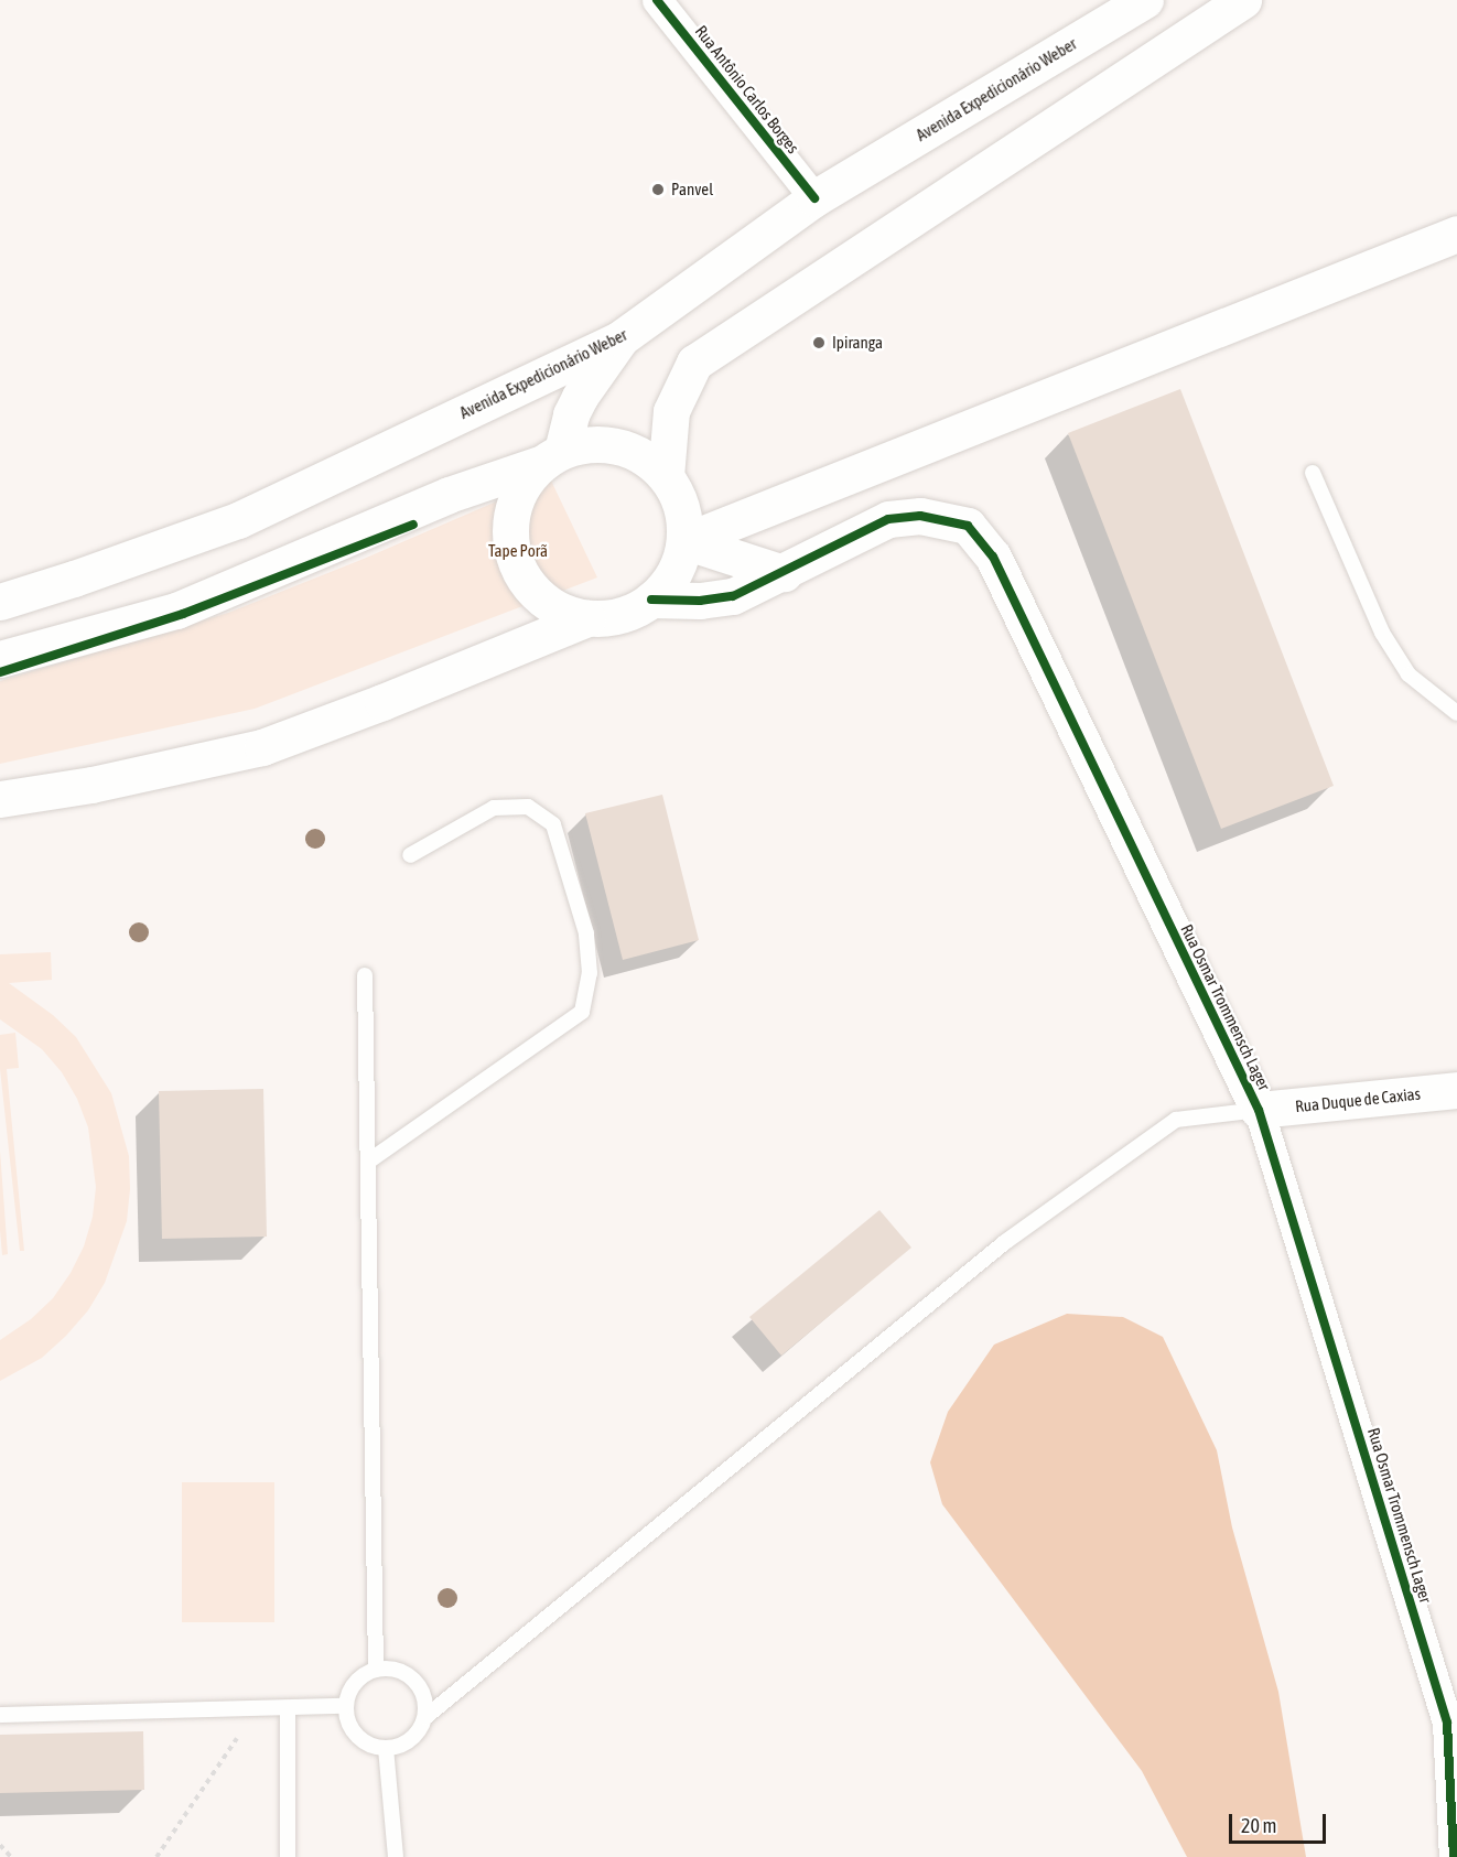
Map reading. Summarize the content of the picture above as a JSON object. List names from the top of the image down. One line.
{"streets":{"main road":["Avenida Expedicionário Weber","Rua Osmar Trommensch Lager","Rua Duque de Caxias"],"street":["Rua Antônio Carlos Borges"]},"crossings":[["Rua Antônio Carlos Borges","Avenida Expedicionário Weber"],["Rua Osmar Trommensch Lager","Rua Duque de Caxias"]],"parks":["Tape Porã"],"places":["Panvel","Ipiranga"],"scale_bar":"20 m"}
